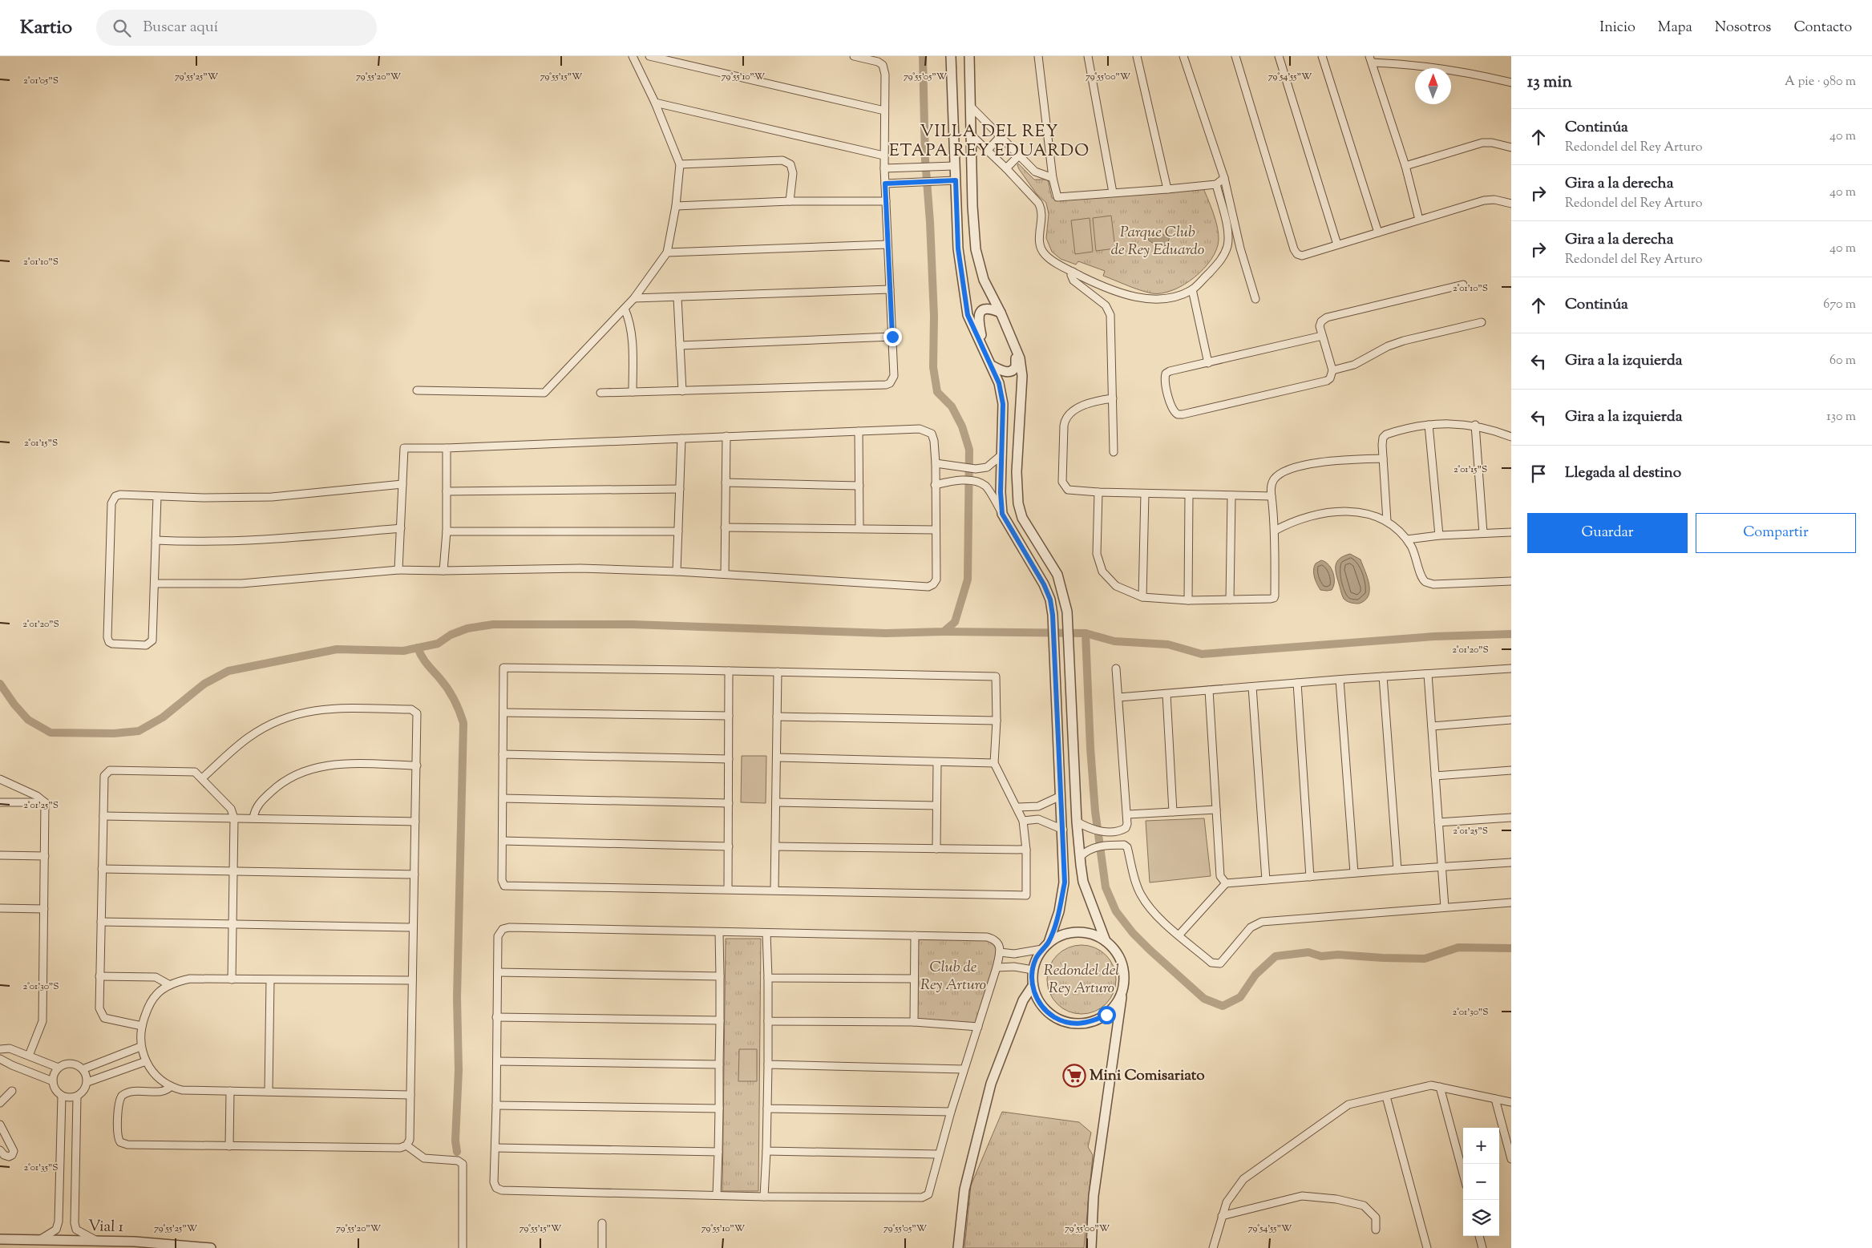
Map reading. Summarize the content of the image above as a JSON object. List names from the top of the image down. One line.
{"streets":{"street":["Vial 1"]},"districts":["VILLA DEL REY ETAPA REY EDUARDO"],"parks":["Parque Club de Rey Eduardo","Club de Rey Arturo","Redondel del Rey Arturo"],"places":{"supermarket":["Mini Comisariato"]},"north":"top","page":{"header":"Kartio","search":"Buscar aquí","nav":["Inicio","Mapa","Nosotros","Contacto"],"heading":["13 min","A pie · 980 m"],"list":[["Continúa","Redondel del Rey Arturo","40 m"],["Gira a la derecha","Redondel del Rey Arturo","40 m"],["Gira a la derecha","Redondel del Rey Arturo","40 m"],["Continúa","670 m"],["Gira a la izquierda","60 m"],["Gira a la izquierda","130 m"],"Llegada al destino"],"buttons":["Guardar","Compartir"],"map_buttons":["+","−"]},"coordinates":["79°55'25\"W","79°55'20\"W","79°55'15\"W","79°55'10\"W","79°55'05\"W","79°55'00\"W","79°54'55\"W","2°01'05\"S","2°01'10\"S","2°01'15\"S","2°01'20\"S","2°01'25\"S","2°01'30\"S","2°01'35\"S"]}
